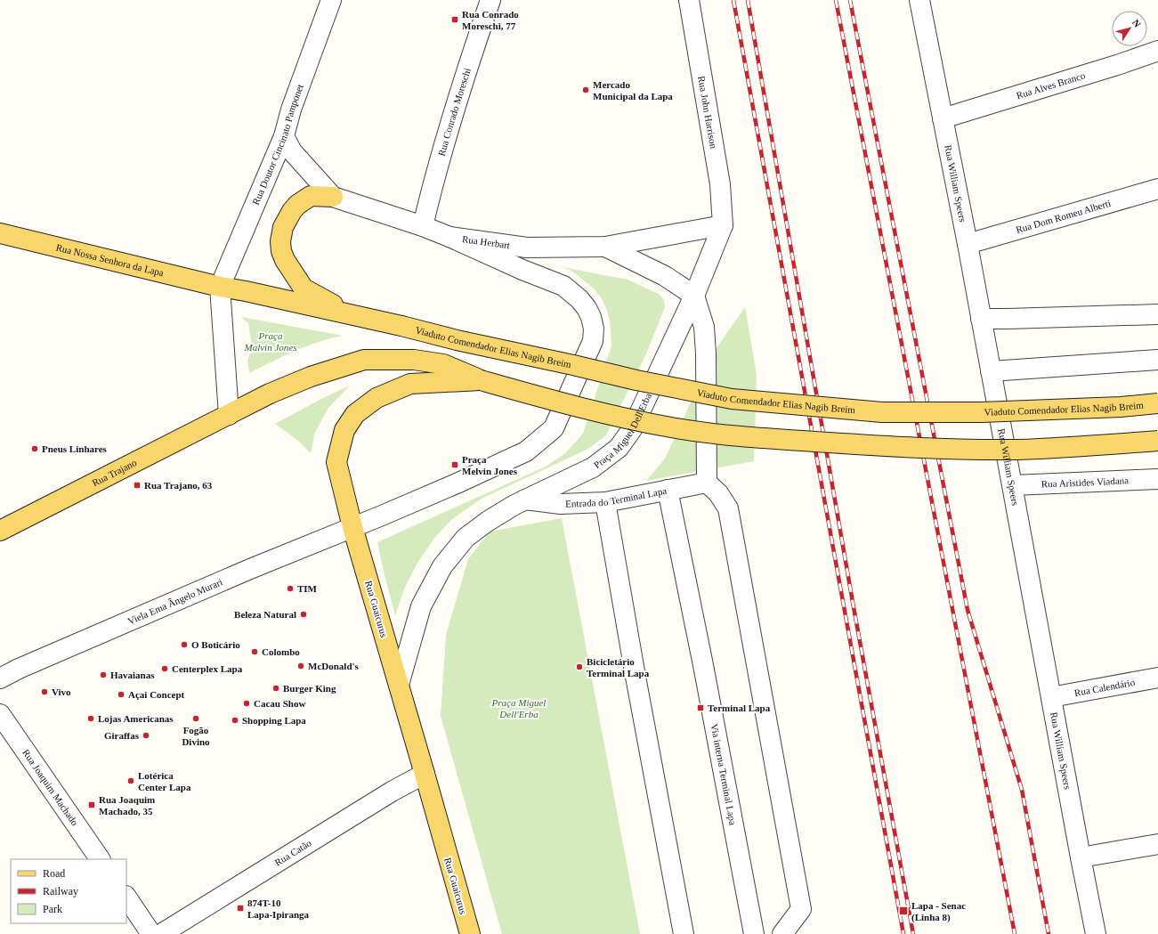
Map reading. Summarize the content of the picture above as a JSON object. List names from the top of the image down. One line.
{"streets":{"main road":["Rua Nossa Senhora da Lapa","Viaduto Comendador Elias Nagib Breim","Rua Trajano","Rua Guaicurus"],"street":["Rua Alves Branco","Rua Conrado Moreschi","Rua John Harrison","Rua Doutor Cincinato Pamponet","Rua William Speers","Rua Dom Romeu Alberti","Rua Herbart","Praça Miguel Dell'Erba","Rua Aristides Viadana","Entrada do Terminal Lapa","Viela Ema Ângelo Murari","Rua Calendário","Via interna Terminal Lapa","Rua Joaquim Machado","Rua Catão"]},"crossings":[["Rua Alves Branco","Rua William Speers"],["Rua Conrado Moreschi","Rua Herbart"],["Rua John Harrison","Rua Herbart"],["Rua John Harrison","Praça Miguel Dell'Erba"],["Rua Doutor Cincinato Pamponet","Rua Herbart"],["Rua Doutor Cincinato Pamponet","Rua Nossa Senhora da Lapa"],["Rua William Speers","Rua Dom Romeu Alberti"],["Rua William Speers","Rua Aristides Viadana"],["Rua William Speers","Rua Calendário"],["Rua Herbart","Praça Miguel Dell'Erba"],["Praça Miguel Dell'Erba","Entrada do Terminal Lapa"],["Praça Miguel Dell'Erba","Rua Guaicurus"],["Entrada do Terminal Lapa","Via interna Terminal Lapa"],["Viela Ema Ângelo Murari","Rua Guaicurus"],["Rua Guaicurus","Rua Catão"]],"parks":["Praça Malvin Jones","Praça Miguel Dell'Erba"],"places":{"transit":["Rua Conrado Moreschi, 77","Praça Melvin Jones","Rua Trajano, 63","Terminal Lapa","Rua Joaquim Machado, 35","874T-10 Lapa-Ipiranga","Lapa - Senac (Linha 8)"],"other":["Mercado Municipal da Lapa","Pneus Linhares","TIM","Beleza Natural","O Boticário","Colombo","McDonald's","Bicicletário Terminal Lapa","Centerplex Lapa","Havaianas","Burger King","Vivo","Açai Concept","Cacau Show","Lojas Americanas","Fogão Divino","Shopping Lapa","Giraffas","Lotérica Center Lapa"]},"legend":["Road","Railway","Park"],"north":"top right"}
